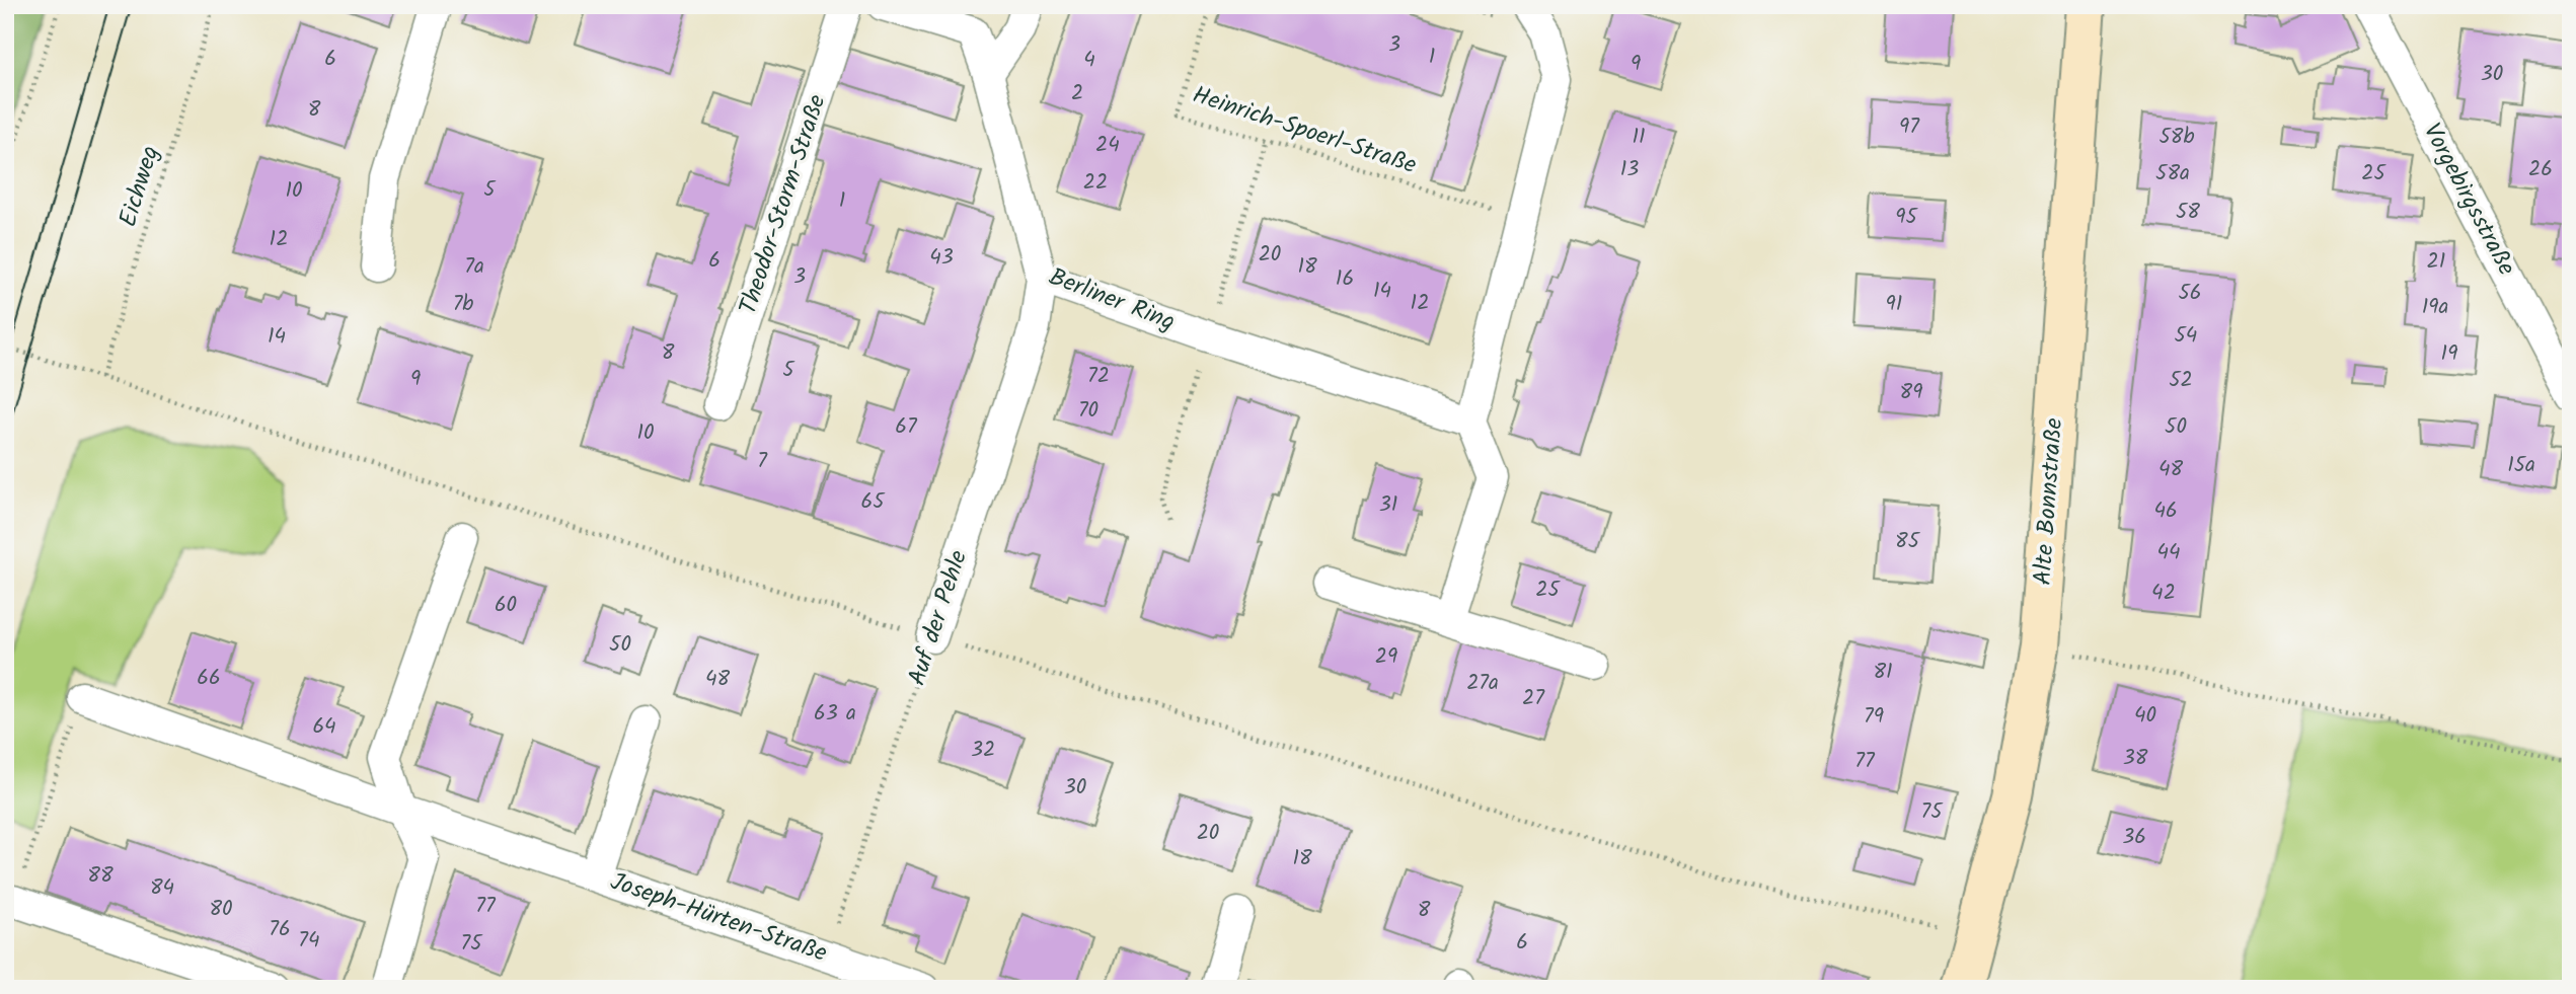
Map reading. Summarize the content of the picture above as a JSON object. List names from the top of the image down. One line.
{"streets":{"main road":["Alte Bonnstraße"],"street":["Vorgebirgsstraße","Theodor-Storm-Straße","Berliner Ring","Auf der Pehle","Joseph-Hürten-Straße"],"path":["Heinrich-Spoerl-Straße","Eichweg"]},"crossings":[["Berliner Ring","Auf der Pehle"],["Auf der Pehle","Joseph-Hürten-Straße"]],"house_numbers":["3","1","6","4","9","30","2","8","97","11","58b","24","13","26","58a","25","22","5","10","1","58","95","12","20","43","6","21","7a","18","3","16","14","56","12","7b","91","19a","54","14","8","19","5","72","9","52","89","70","67","50","10","7","15a","48","65","31","46","85","44","25","42","60","50","29","81","66","48","27a","27","63 a","40","79","64","32","38","77","30","75","20","36","18","88","84","77","80","8","76","74","6","75"]}
